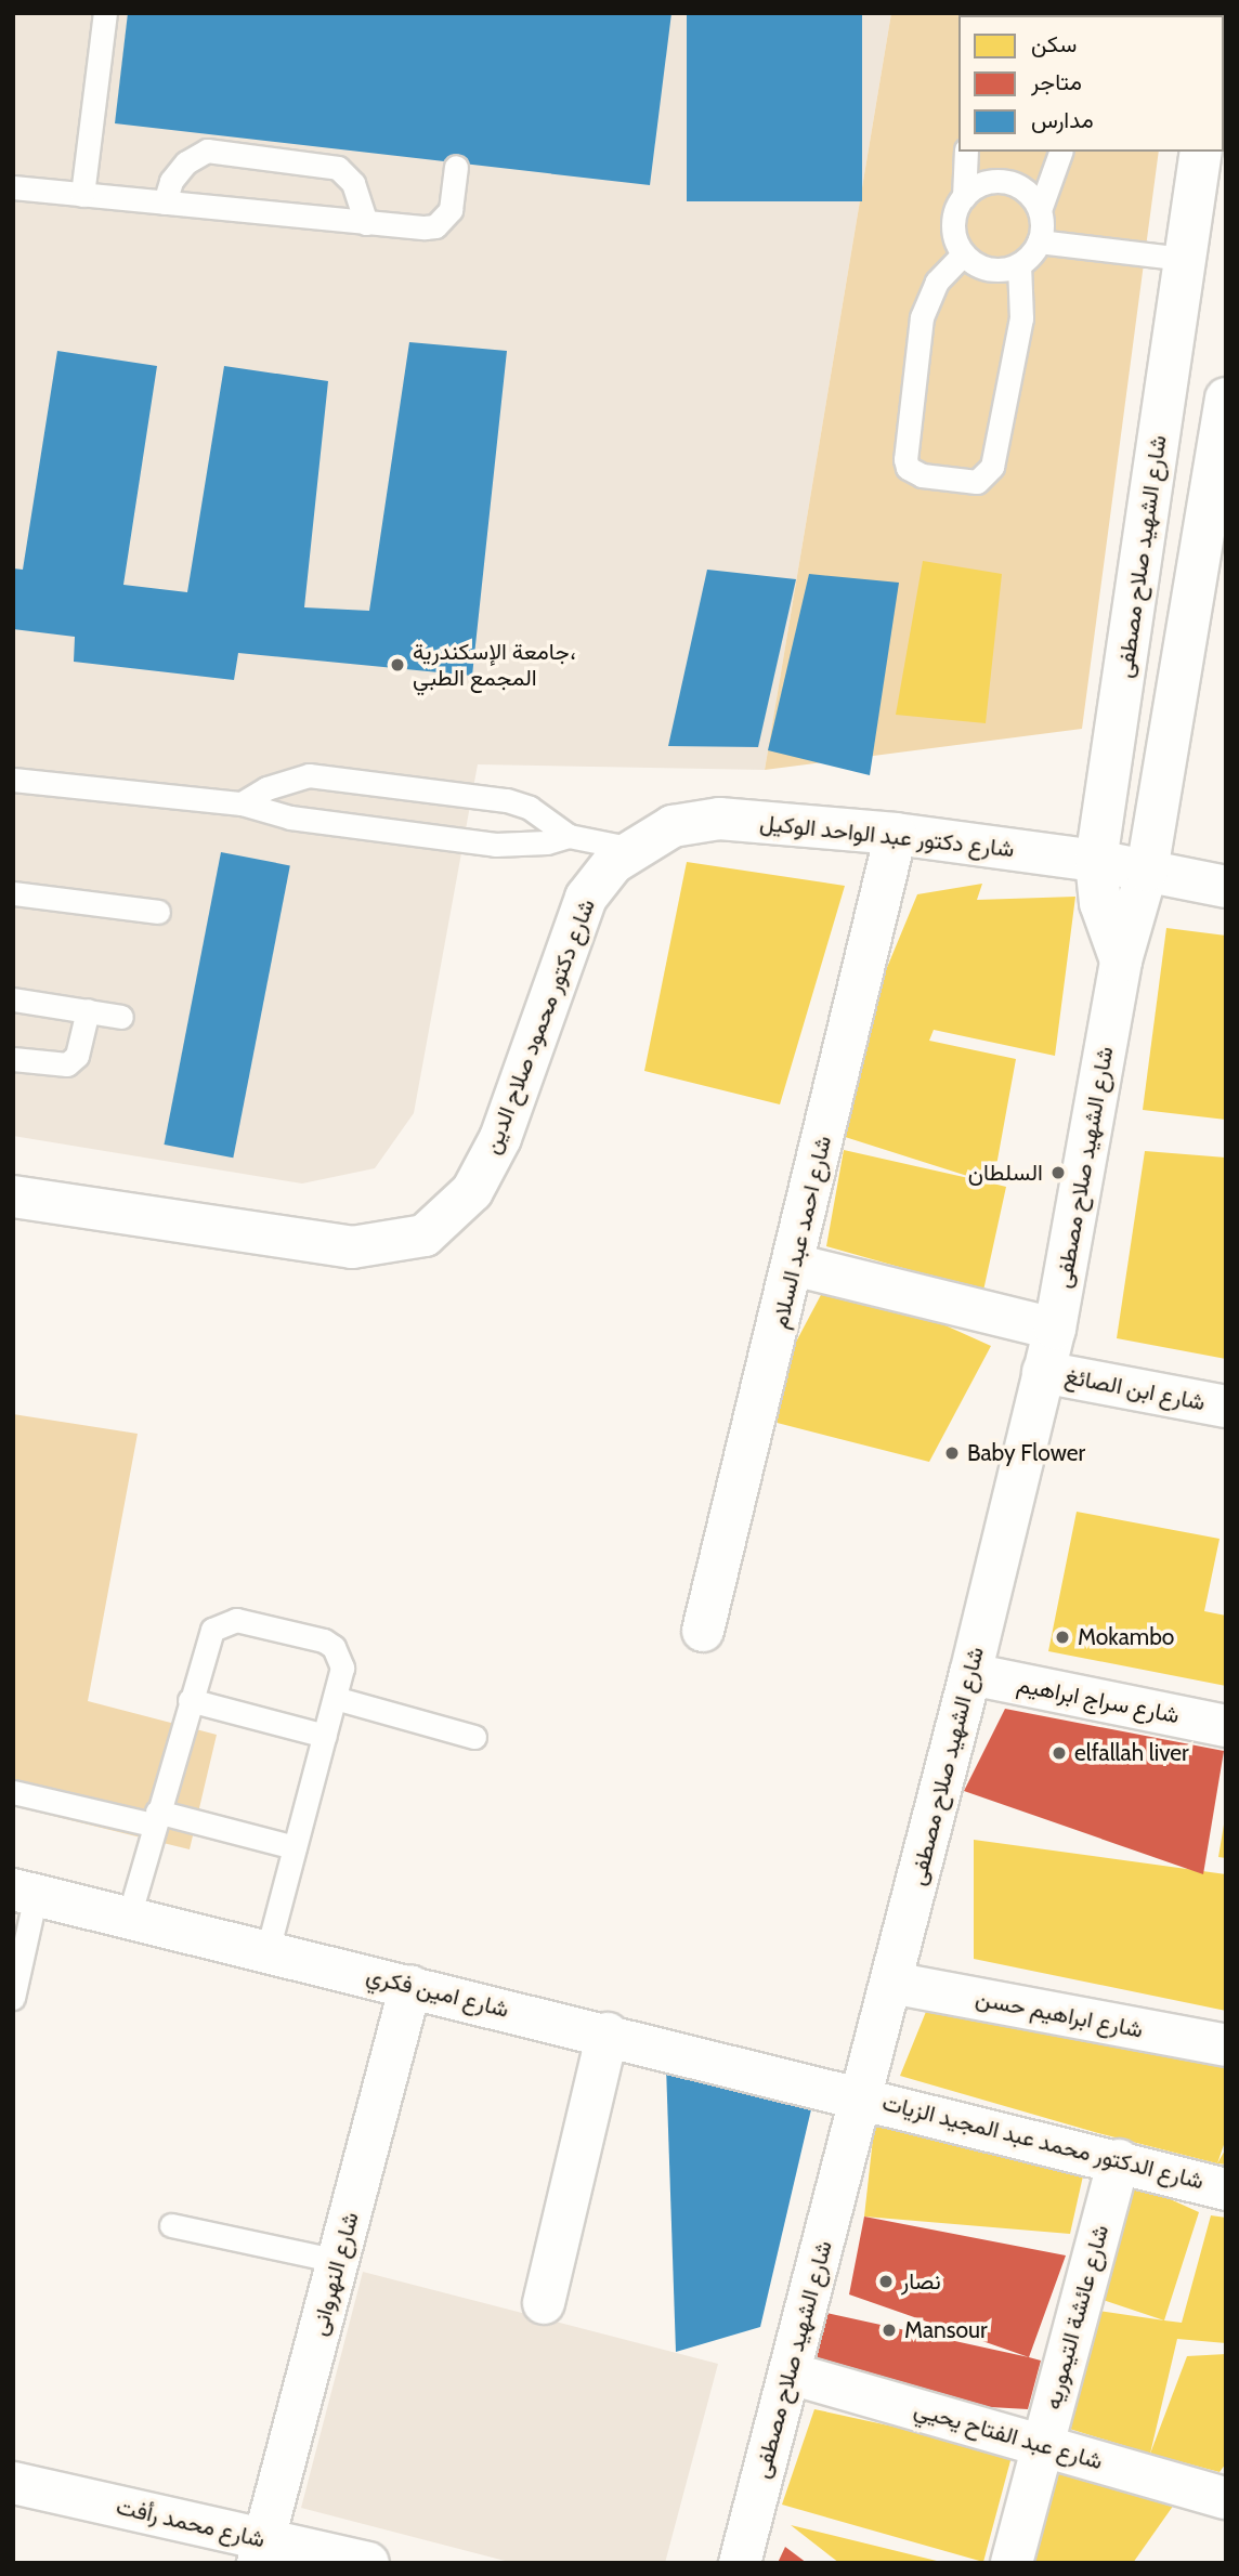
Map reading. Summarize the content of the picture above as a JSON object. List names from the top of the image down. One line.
{"streets":{"street":["شارع الشهيد صلاح مصطفى","شارع دكتور عبد الواحد الوكيل","شارع دكتور محمود صلاح الدين","شارع احمد عبد السلام","شارع ابن الصائغ","شارع سراج ابراهيم","شارع امين فكري","شارع ابراهيم حسن","شارع الدكتور محمد عبد المجيد الزيات","شارع النهروانى","شارع عائشة التيموريه","شارع عبد الفتاح يحيي","شارع محمد رأفت"]},"crossings":[["شارع الشهيد صلاح مصطفى","شارع دكتور عبد الواحد الوكيل"],["شارع الشهيد صلاح مصطفى","شارع ابن الصائغ"],["شارع الشهيد صلاح مصطفى","شارع سراج ابراهيم"],["شارع الشهيد صلاح مصطفى","شارع امين فكري"],["شارع الشهيد صلاح مصطفى","شارع ابراهيم حسن"],["شارع الشهيد صلاح مصطفى","شارع الدكتور محمد عبد المجيد الزيات"],["شارع الشهيد صلاح مصطفى","شارع عبد الفتاح يحيي"],["شارع دكتور عبد الواحد الوكيل","شارع دكتور محمود صلاح الدين"],["شارع دكتور عبد الواحد الوكيل","شارع احمد عبد السلام"],["شارع امين فكري","شارع الدكتور محمد عبد المجيد الزيات"],["شارع امين فكري","شارع النهروانى"],["شارع الدكتور محمد عبد المجيد الزيات","شارع عائشة التيموريه"],["شارع النهروانى","شارع محمد رأفت"],["شارع عائشة التيموريه","شارع عبد الفتاح يحيي"]],"places":["جامعة الإسكندرية، المجمع الطبي","السلطان","Baby Flower","Mokambo","elfallah liver","نصار","Mansour"],"legend":["سكن","متاجر","مدارس"]}
